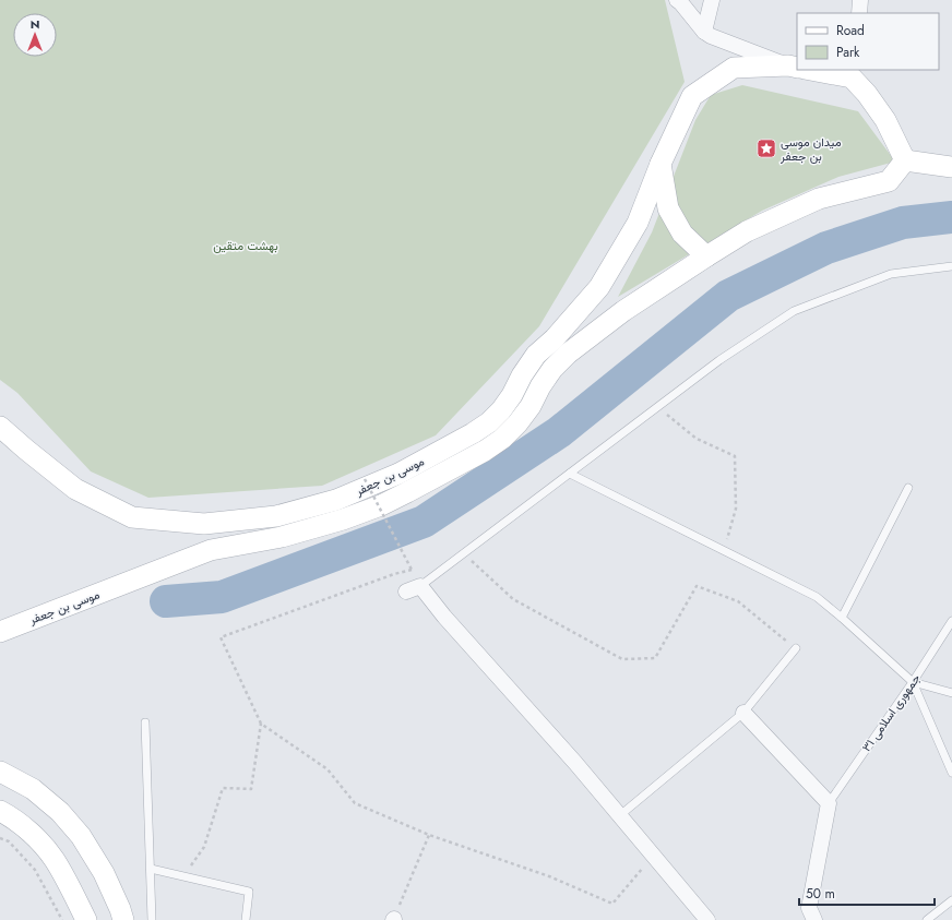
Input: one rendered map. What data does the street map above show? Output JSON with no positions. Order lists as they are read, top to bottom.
{
  "streets": {
    "street": ["موسی بن جعفر", "جمهوری اسلامی ۳۱"]
  },
  "parks": ["بهشت متقین"],
  "places": {
    "place": ["میدان موسی بن جعفر"]
  },
  "legend": ["Road", "Park"],
  "scale_bar": "50 m",
  "north": "top"
}
